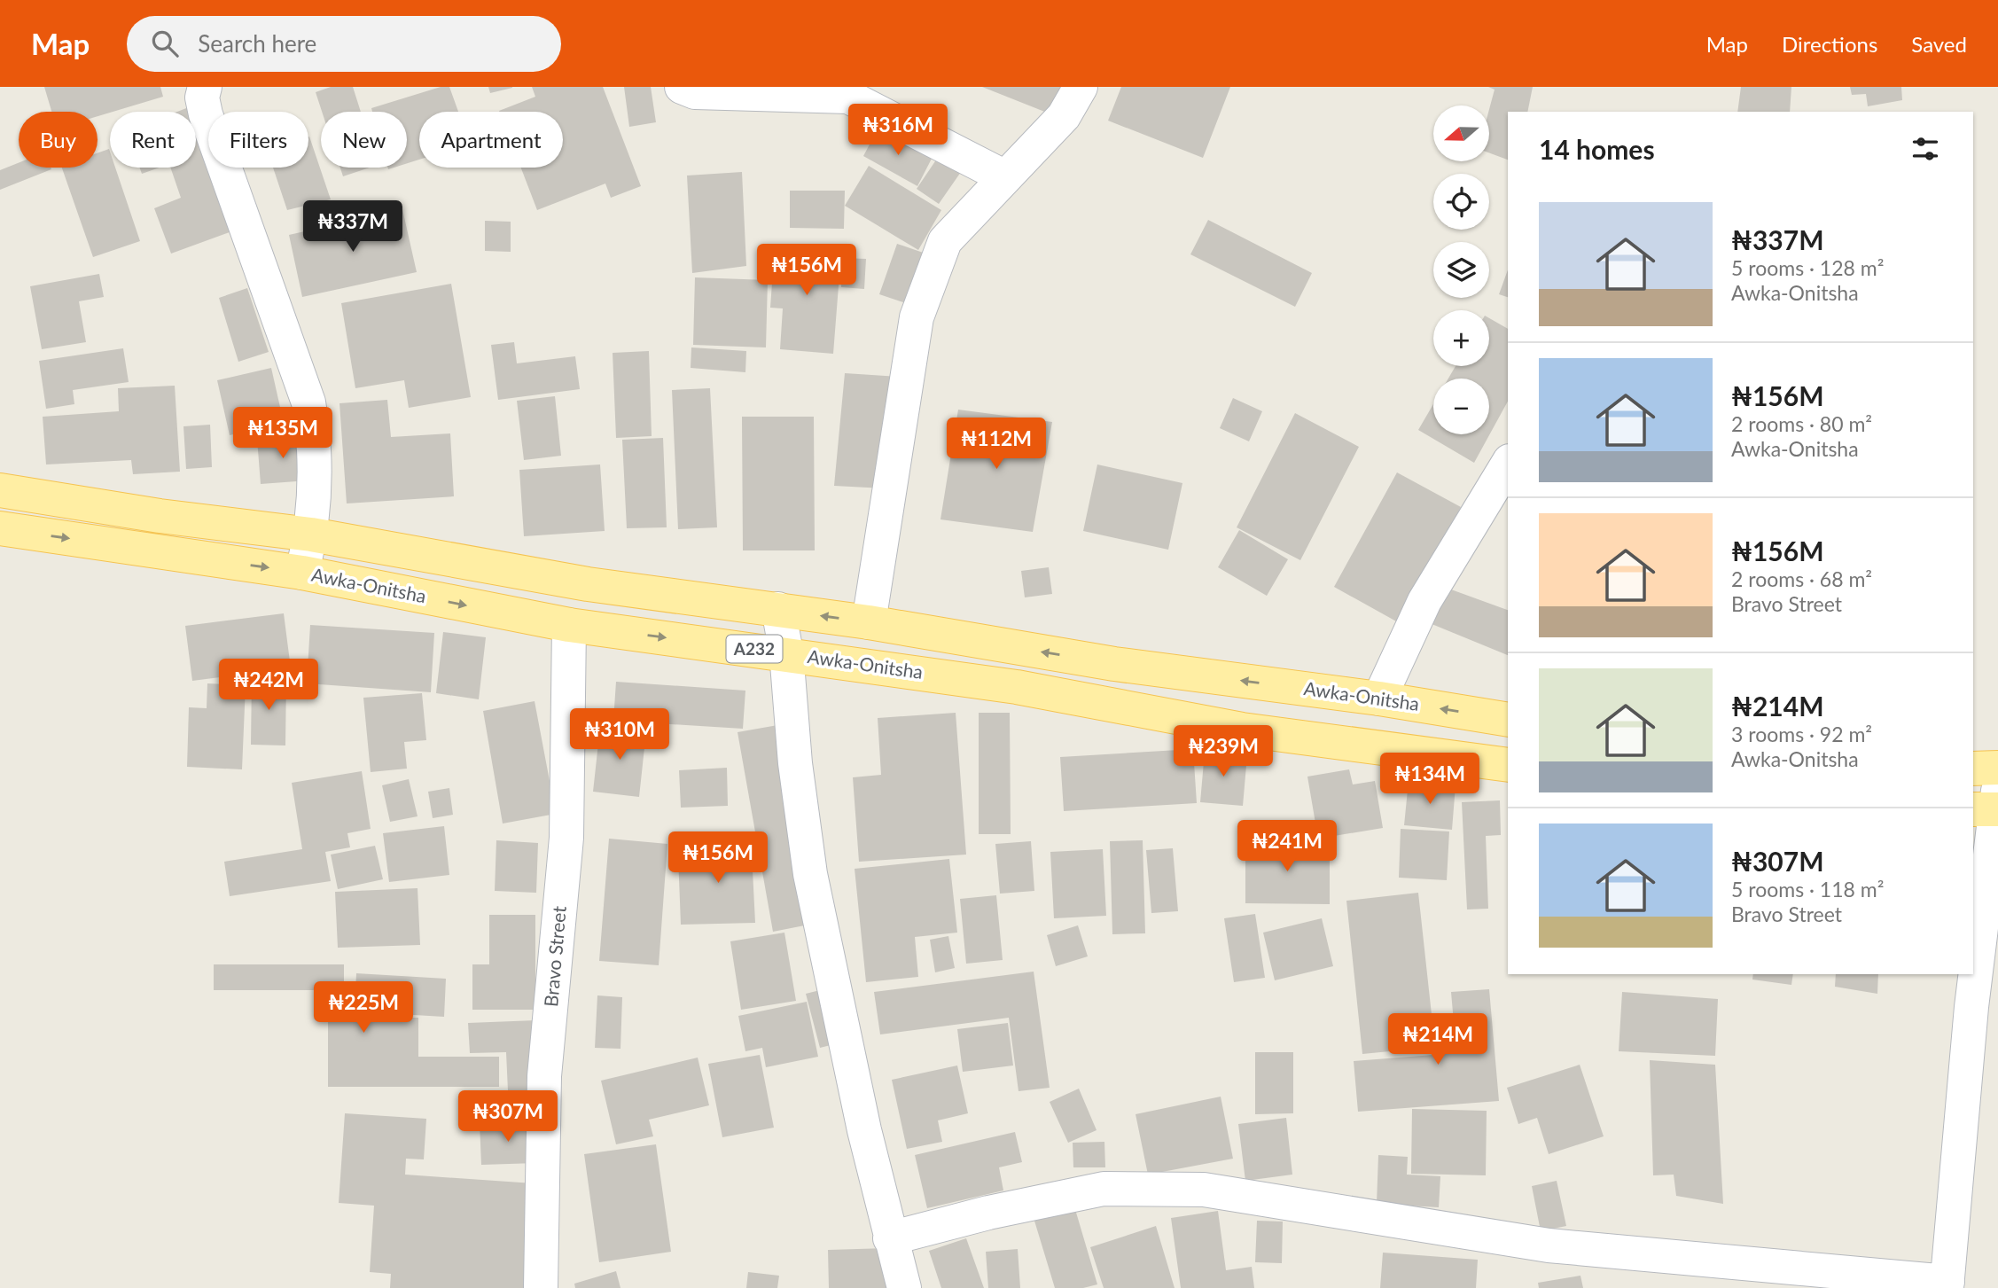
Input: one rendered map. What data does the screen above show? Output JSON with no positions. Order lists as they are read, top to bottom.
{
  "streets": {
    "main road": ["Awka-Onitsha", "A232"],
    "street": ["Bravo Street"]
  },
  "crossings": [
    ["Awka-Onitsha", "Bravo Street"]
  ],
  "north": "left",
  "page": {
    "header": "Map",
    "search": "Search here",
    "nav": ["Map", "Directions", "Saved"],
    "price": [
      "₦316M",
      "₦337M",
      "₦156M",
      "₦135M",
      "₦112M",
      "₦242M",
      "₦310M",
      "₦239M",
      "₦134M",
      "₦241M",
      "₦156M",
      "₦225M",
      "₦214M",
      "₦307M"
    ],
    "map_buttons": ["+", "−"],
    "chip": [
      "Buy",
      "Rent",
      "Filters",
      "New",
      "Apartment"
    ],
    "heading": "14 homes",
    "list": [
      {
        "name": "₦337M",
        "note": "5 rooms · 128 m² · Awka-Onitsha"
      },
      {
        "name": "₦156M",
        "note": "2 rooms · 80 m² · Awka-Onitsha"
      },
      {
        "name": "₦156M",
        "note": "2 rooms · 68 m² · Bravo Street"
      },
      {
        "name": "₦214M",
        "note": "3 rooms · 92 m² · Awka-Onitsha"
      },
      {
        "name": "₦307M",
        "note": "5 rooms · 118 m² · Bravo Street"
      }
    ]
  }
}
